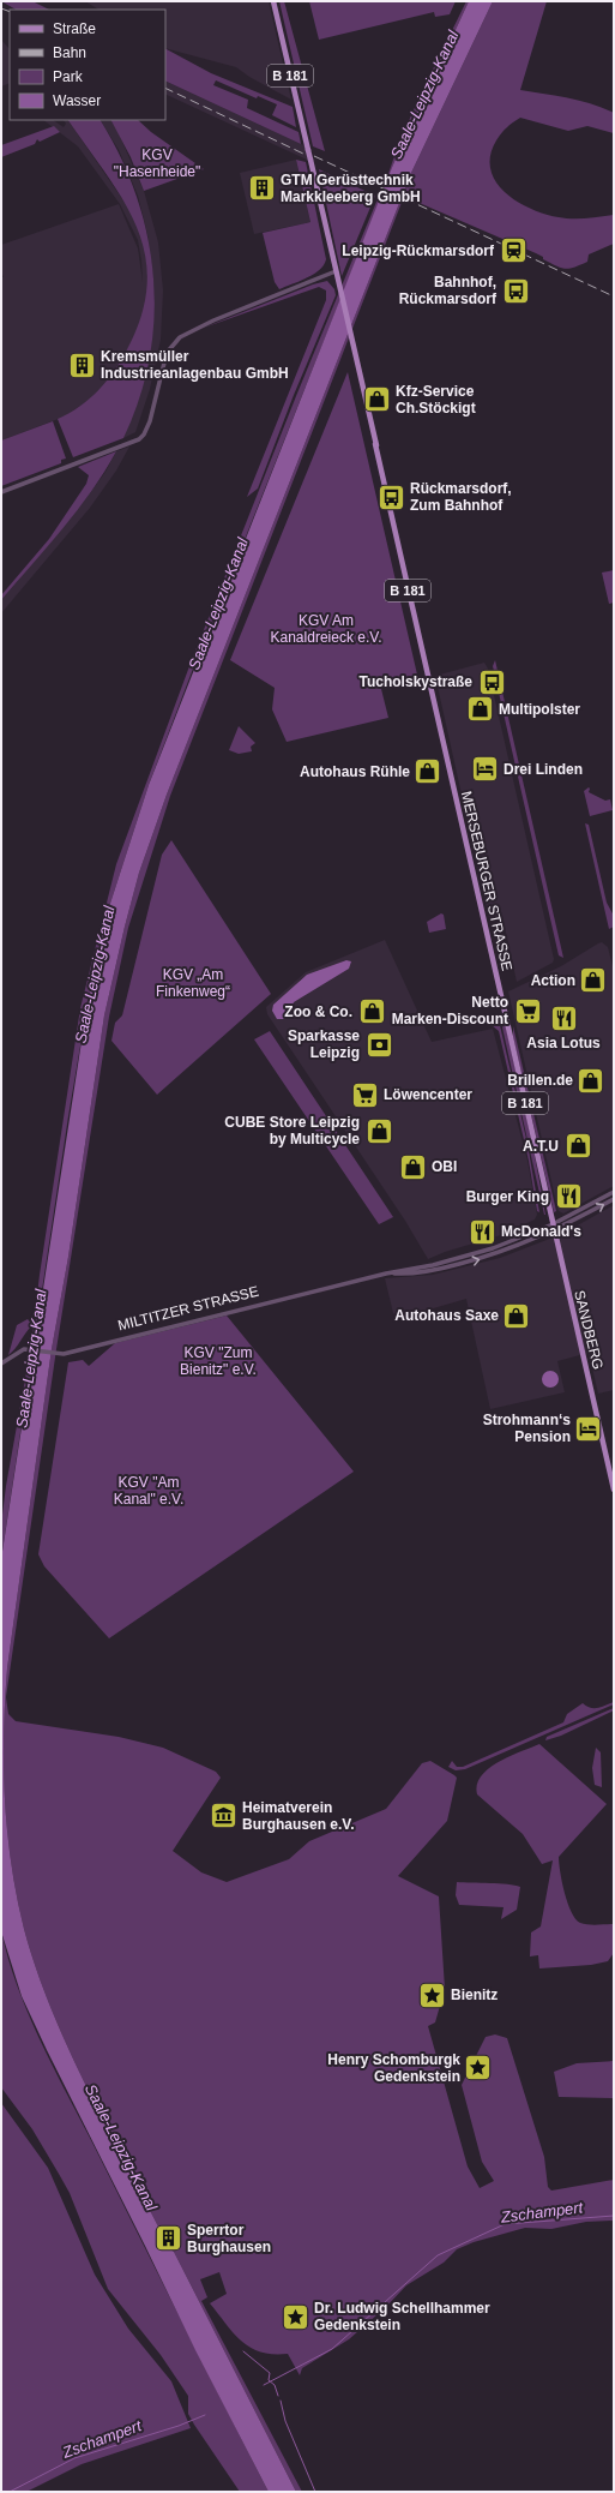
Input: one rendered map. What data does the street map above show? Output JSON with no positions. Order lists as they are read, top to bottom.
{
  "streets": {
    "main road": ["B 181", "MERSEBURGER STRASSE", "SANDBERG"],
    "street": ["MILTITZER STRASSE"]
  },
  "crossings": [
    ["MERSEBURGER STRASSE", "MILTITZER STRASSE"],
    ["MERSEBURGER STRASSE", "SANDBERG"],
    ["MILTITZER STRASSE", "SANDBERG"]
  ],
  "water": ["Saale-Leipzig-Kanal", "Zschampert"],
  "parks": [
    "KGV \"Hasenheide\"",
    "KGV Am Kanaldreieck e.V.",
    "KGV „Am Finkenweg“",
    "KGV \"Zum Bienitz\" e.V.",
    "KGV \"Am Kanal\" e.V."
  ],
  "places": {
    "building": ["GTM Gerüsttechnik Markkleeberg GmbH", "Kremsmüller Industrieanlagenbau GmbH", "Sperrtor Burghausen"],
    "station": ["Leipzig-Rückmarsdorf"],
    "bus stop": ["Bahnhof, Rückmarsdorf", "Rückmarsdorf, Zum Bahnhof", "Tucholskystraße"],
    "shop": [
      "Kfz-Service Ch.Stöckigt",
      "Multipolster",
      "Autohaus Rühle",
      "Action",
      "Zoo & Co.",
      "Brillen.de",
      "CUBE Store Leipzig by Multicycle",
      "A.T.U",
      "OBI",
      "Autohaus Saxe"
    ],
    "hotel": ["Drei Linden", "Strohmann‘s Pension"],
    "supermarket": ["Netto Marken-Discount", "Löwencenter"],
    "restaurant": ["Asia Lotus", "Burger King", "McDonald's"],
    "bank": ["Sparkasse Leipzig"],
    "museum": ["Heimatverein Burghausen e.V."],
    "place": ["Bienitz", "Henry Schomburgk Gedenkstein", "Dr. Ludwig Schellhammer Gedenkstein"]
  },
  "legend": [
    "Straße",
    "Bahn",
    "Park",
    "Wasser"
  ]
}
